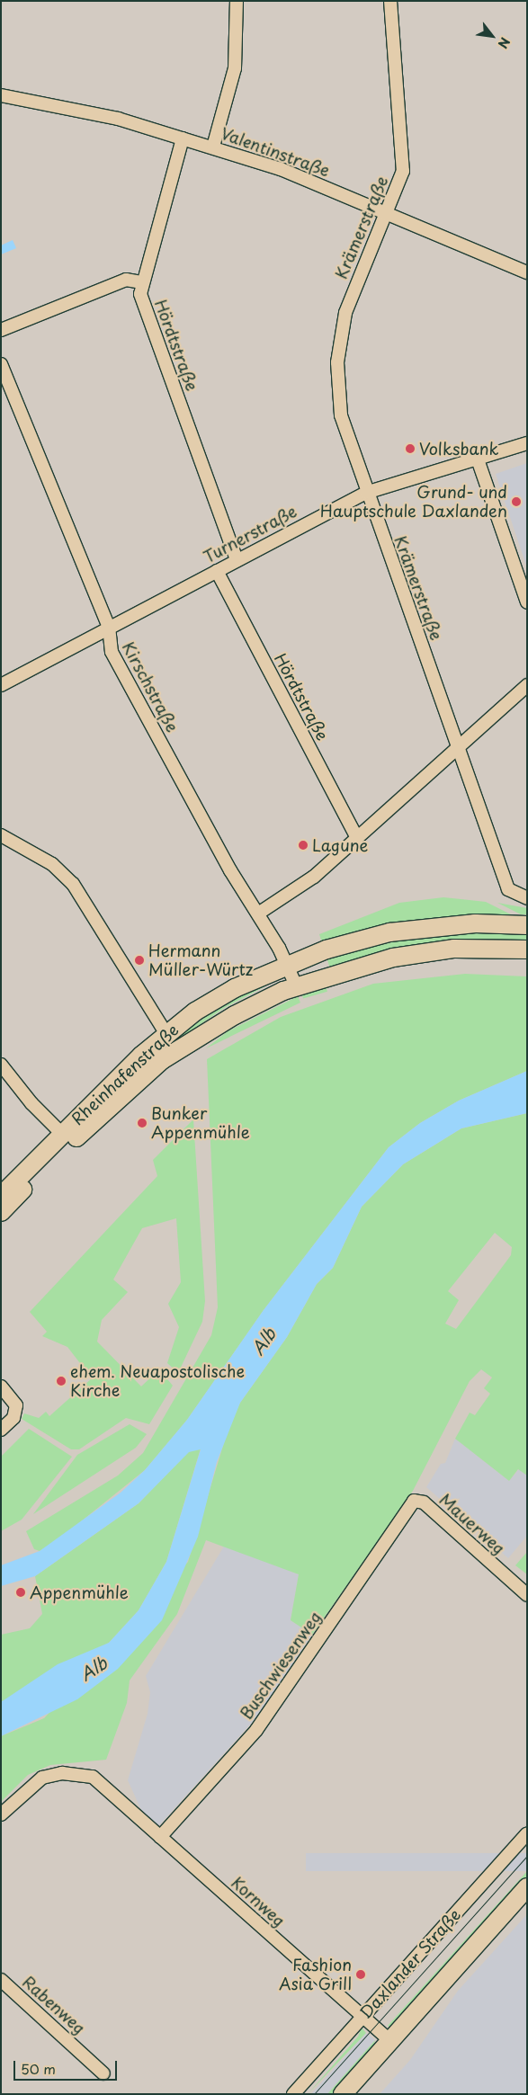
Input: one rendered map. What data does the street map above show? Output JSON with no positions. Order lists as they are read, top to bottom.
{
  "streets": {
    "main road": ["Rheinhafenstraße"],
    "street": [
      "Valentinstraße",
      "Krämerstraße",
      "Hördtstraße",
      "Turnerstraße",
      "Kirschstraße",
      "Mauerweg",
      "Buschwiesenweg",
      "Kornweg",
      "Daxlander Straße",
      "Rabenweg"
    ]
  },
  "crossings": [
    ["Valentinstraße", "Krämerstraße"],
    ["Valentinstraße", "Hördtstraße"],
    ["Krämerstraße", "Turnerstraße"],
    ["Hördtstraße", "Turnerstraße"],
    ["Turnerstraße", "Kirschstraße"],
    ["Kirschstraße", "Rheinhafenstraße"],
    ["Mauerweg", "Buschwiesenweg"],
    ["Buschwiesenweg", "Kornweg"],
    ["Kornweg", "Daxlander Straße"]
  ],
  "water": ["Alb"],
  "places": [
    "Volksbank",
    "Grund- und Hauptschule Daxlanden",
    "Lagune",
    "Hermann Müller-Würtz",
    "Bunker Appenmühle",
    "ehem. Neuapostolische Kirche",
    "Appenmühle",
    "Fashion Asia Grill"
  ],
  "scale_bar": "50 m",
  "north": "bottom right"
}
